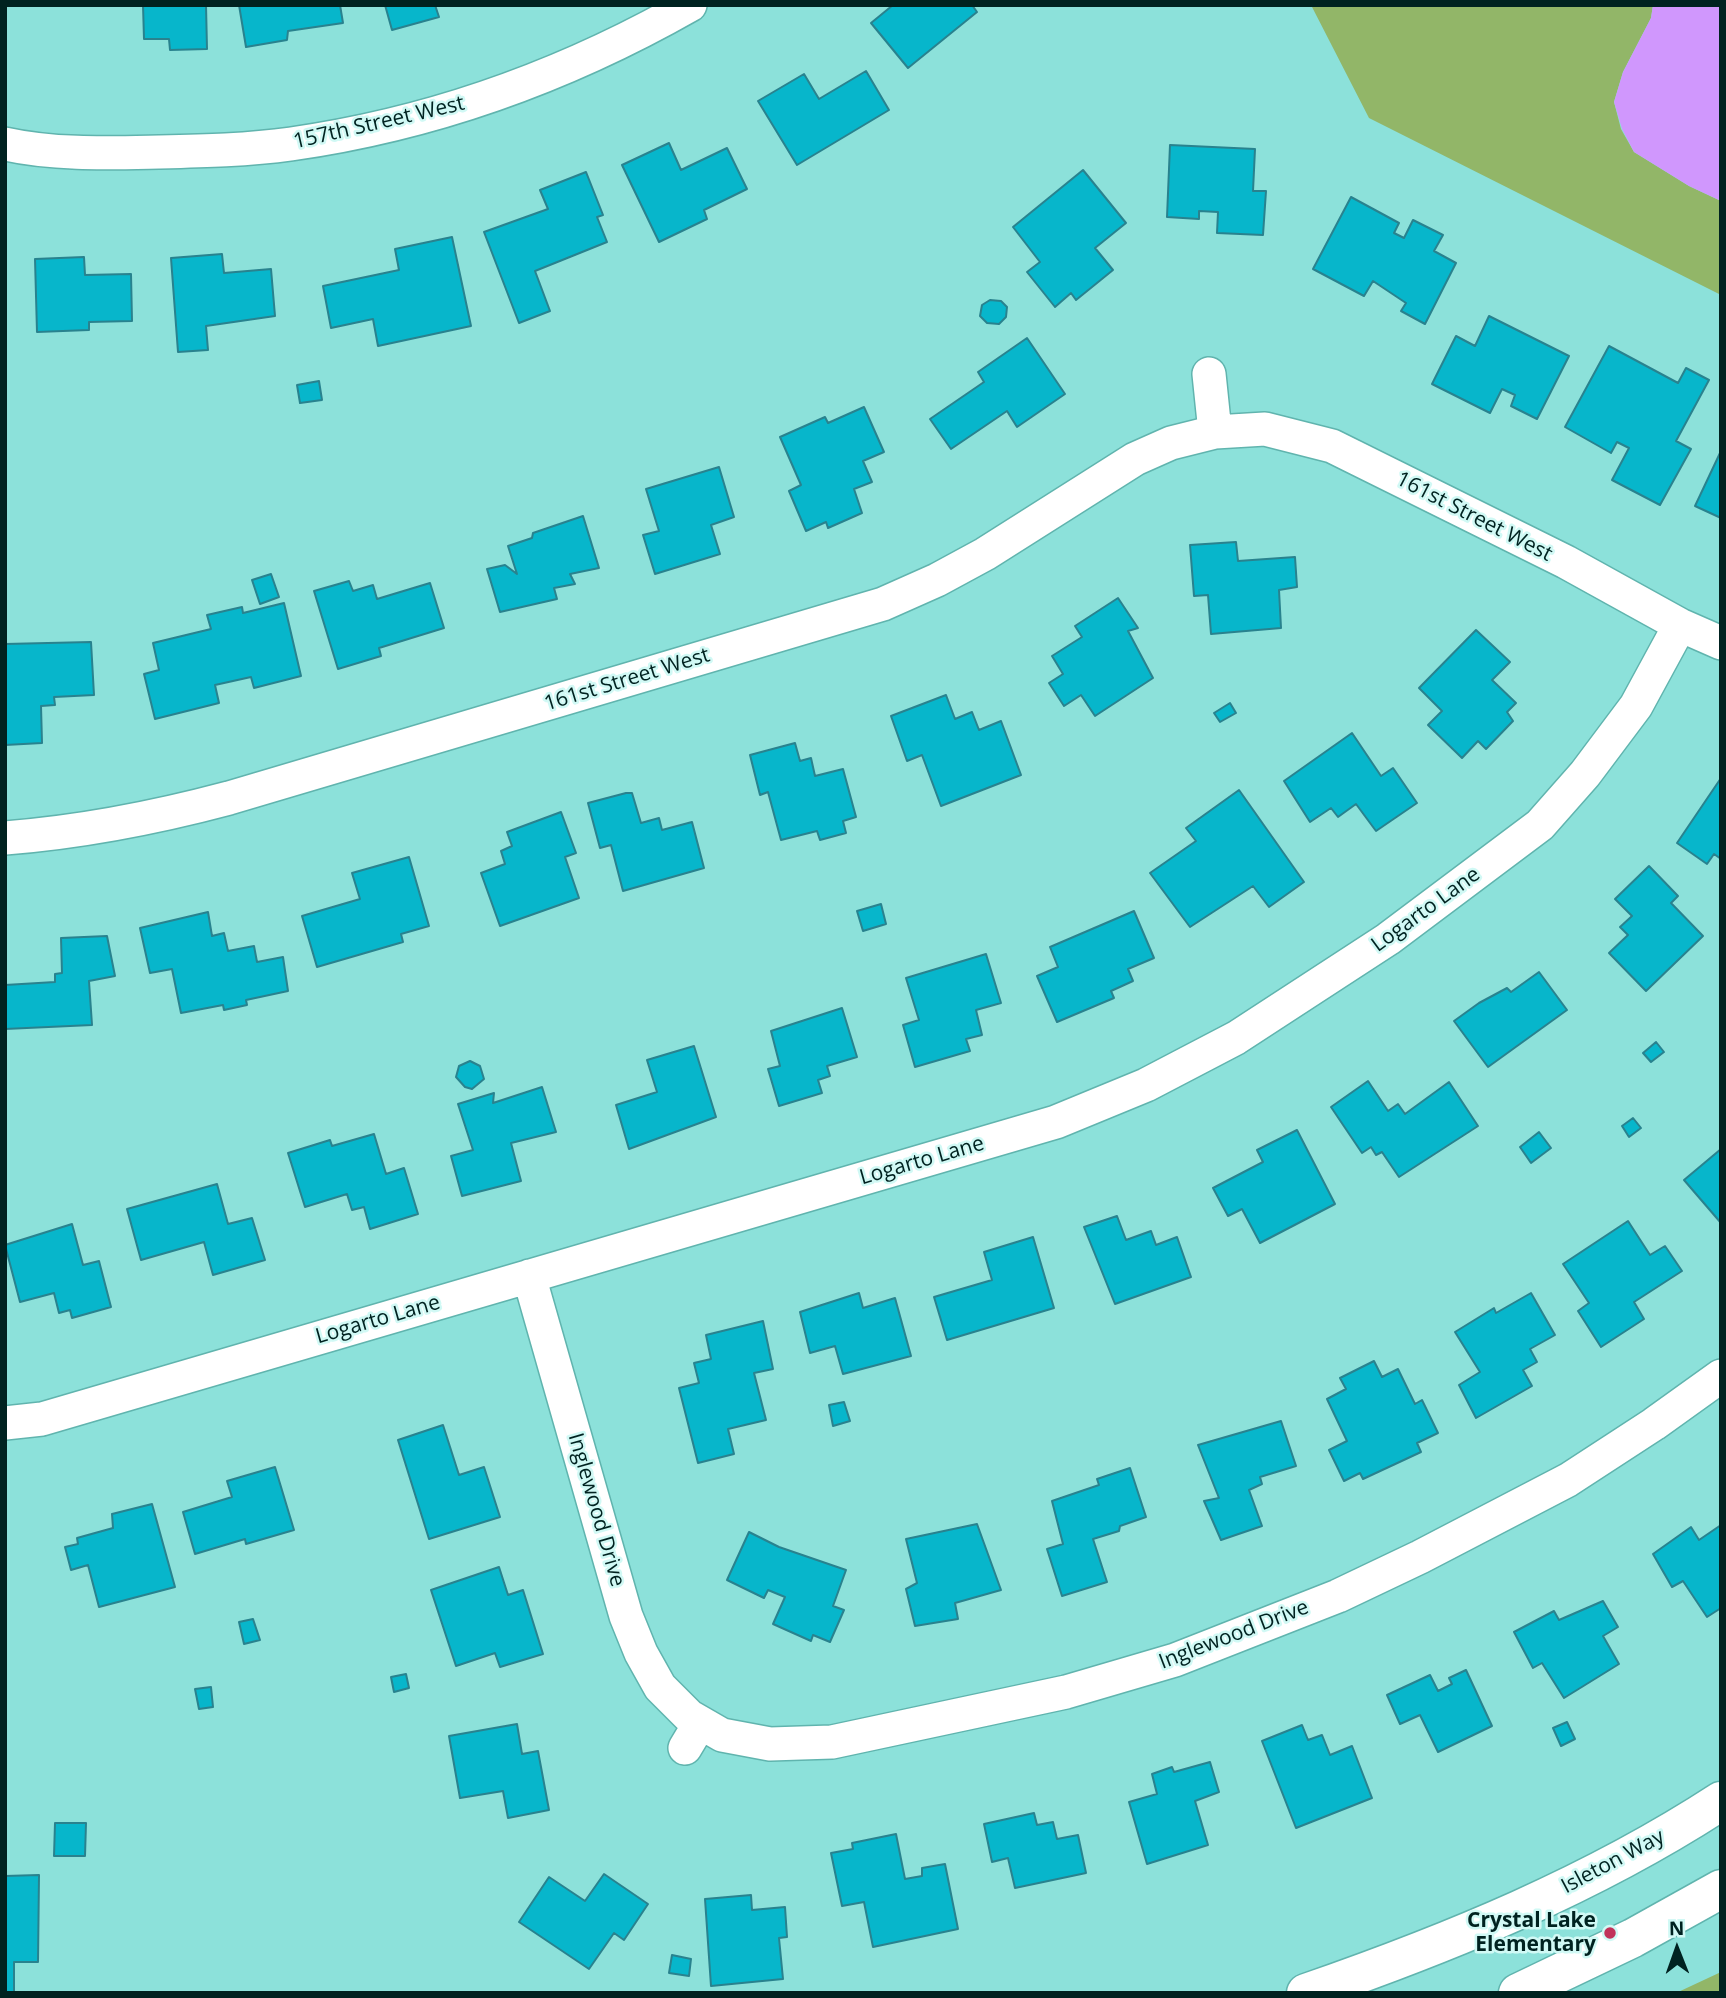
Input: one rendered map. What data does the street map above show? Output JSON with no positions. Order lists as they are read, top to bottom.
{
  "streets": {
    "main road": ["Isleton Way"],
    "street": [
      "157th Street West",
      "161st Street West",
      "Logarto Lane",
      "Inglewood Drive"
    ]
  },
  "crossings": [
    ["161st Street West", "Logarto Lane"],
    ["Logarto Lane", "Inglewood Drive"]
  ],
  "places": ["Crystal Lake Elementary"],
  "north": "top"
}
